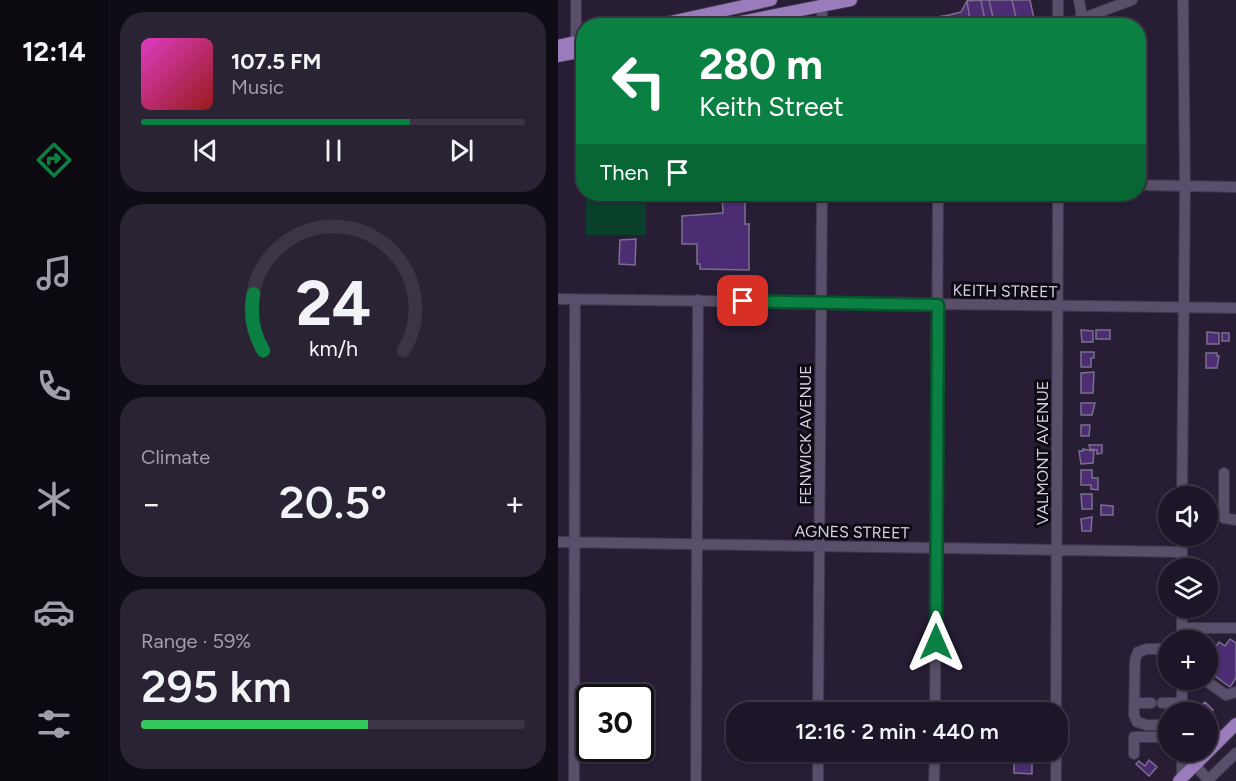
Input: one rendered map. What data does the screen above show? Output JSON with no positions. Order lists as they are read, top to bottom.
{
  "streets": {
    "street": [
      "KEITH STREET",
      "FENWICK AVENUE",
      "VALMONT AVENUE",
      "AGNES STREET"
    ]
  },
  "crossings": [
    ["KEITH STREET", "FENWICK AVENUE"],
    ["KEITH STREET", "VALMONT AVENUE"],
    ["FENWICK AVENUE", "AGNES STREET"],
    ["VALMONT AVENUE", "AGNES STREET"]
  ],
  "page": {
    "tabs": "12:14",
    "turn": ["280 m", "Keith Street"],
    "song": ["107.5 FM", "Music"],
    "then": "Then",
    "tile": [
      "Climate",
      ["Range · 59%", "295 km"]
    ],
    "heat": ["−", "20.5°", "+"],
    "map_buttons": ["+", "−"],
    "limit": "30",
    "trip": "12:16 · 2 min · 440 m",
    "gauge": ["24", "km/h"]
  }
}
